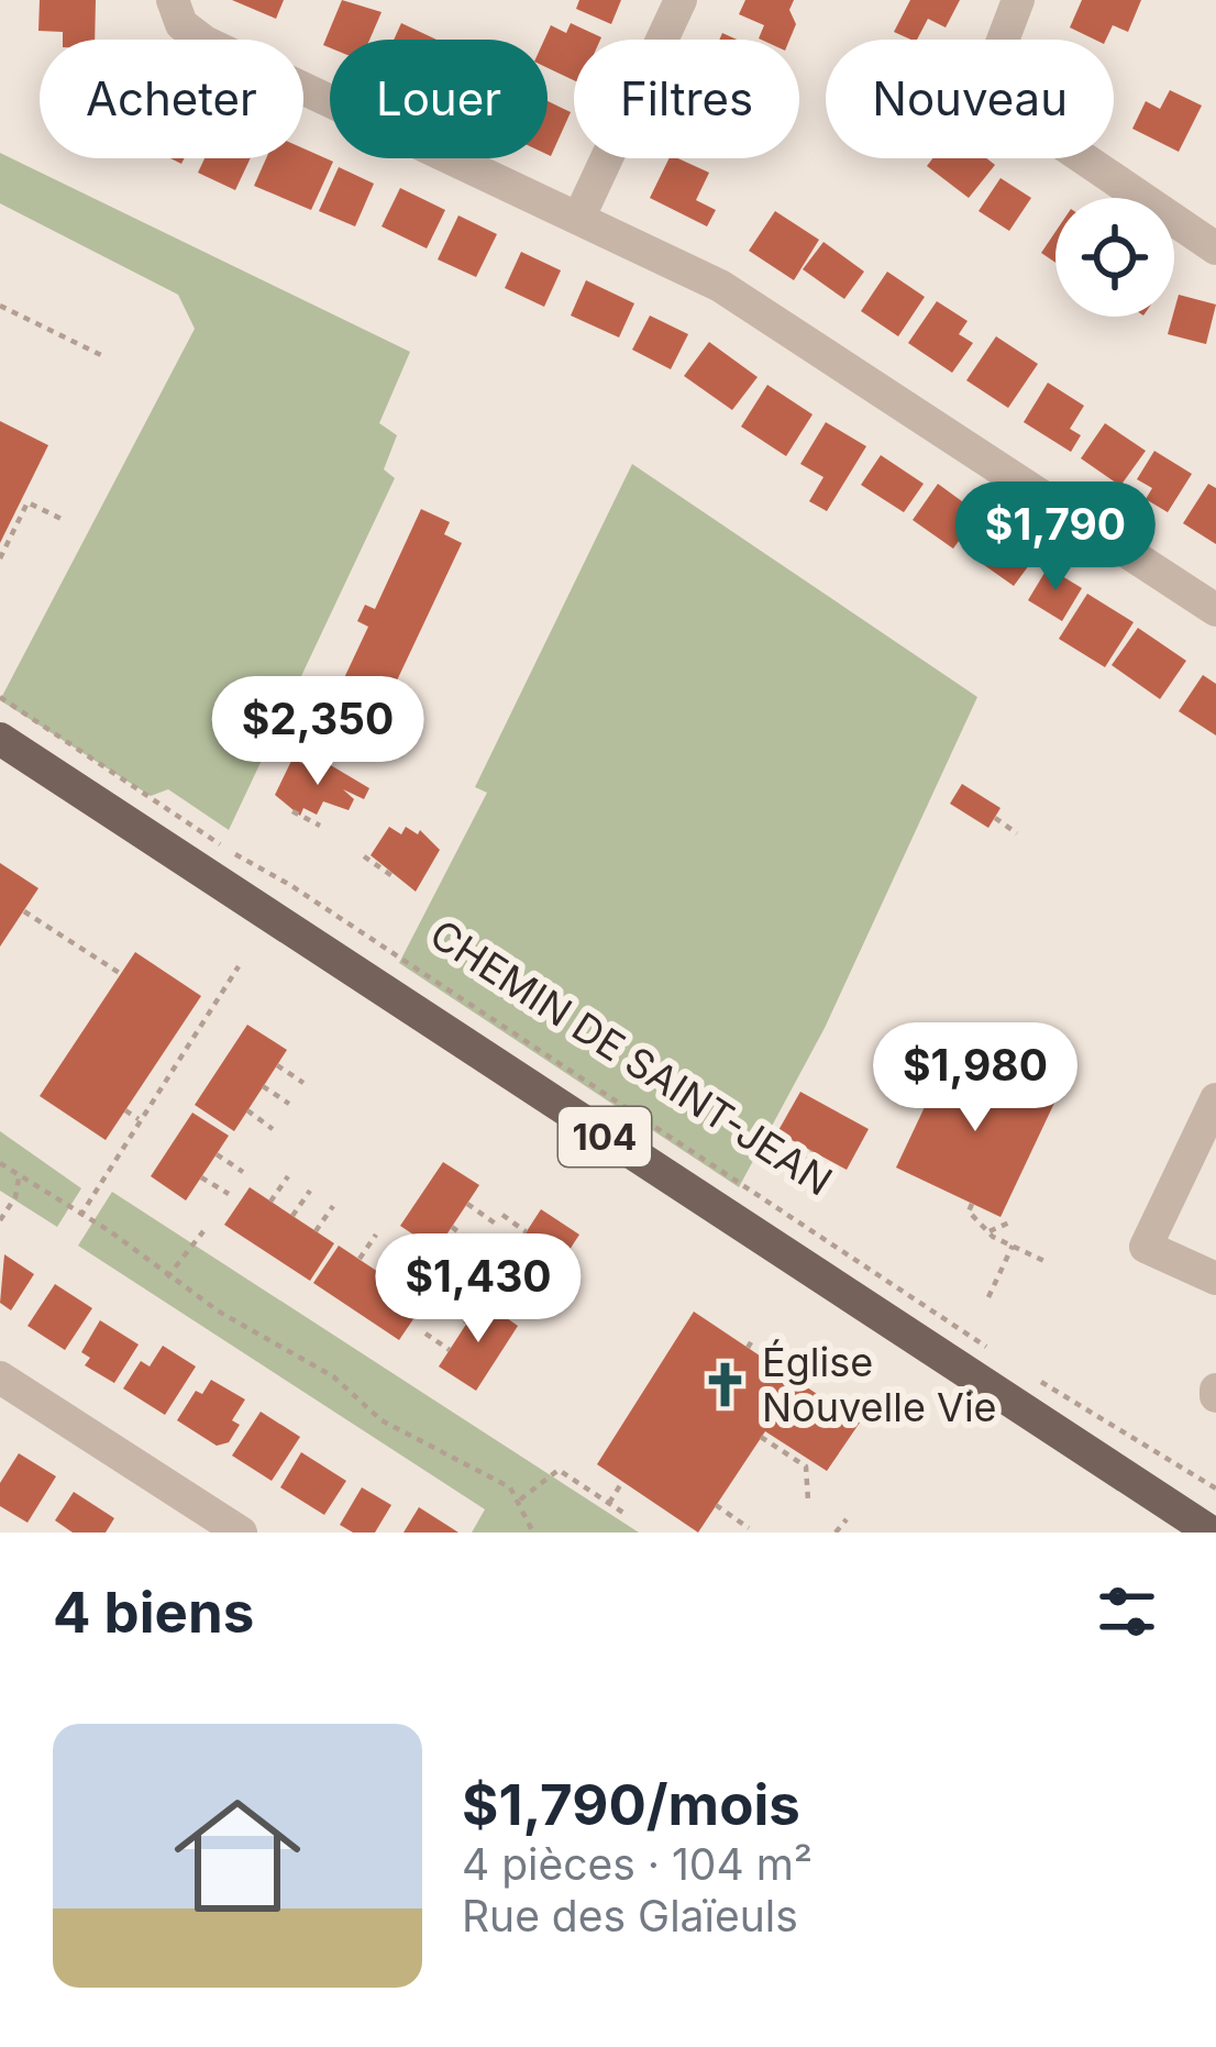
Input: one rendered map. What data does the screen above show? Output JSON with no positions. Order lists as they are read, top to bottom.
{
  "streets": {
    "main road": ["CHEMIN DE SAINT-JEAN", "104"]
  },
  "places": {
    "church": ["Église Nouvelle Vie"]
  },
  "page": {
    "chip": [
      "Acheter",
      "Louer",
      "Filtres",
      "Nouveau"
    ],
    "price": [
      "$1,790",
      "$2,350",
      "$1,980",
      "$1,430"
    ],
    "heading": "4 biens",
    "list": [
      {
        "name": "$1,790/mois",
        "note": "4 pièces · 104 m² · Rue des Glaïeuls"
      }
    ]
  }
}
